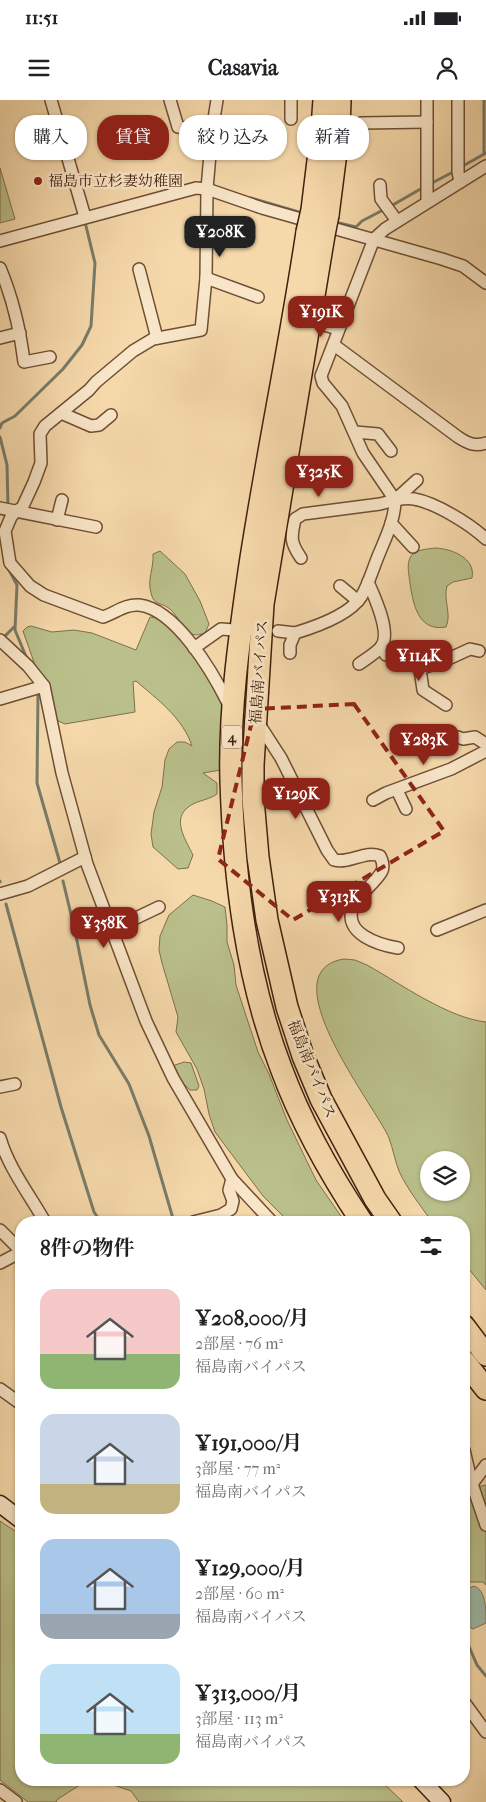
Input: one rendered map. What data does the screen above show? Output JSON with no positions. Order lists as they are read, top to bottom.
{
  "streets": {
    "highway": ["福島南バイパス", "4"]
  },
  "places": ["福島市立杉妻幼稚園"],
  "page": {
    "status": "11:51",
    "header": "Casavia",
    "chip": [
      "購入",
      "賃貸",
      "絞り込み",
      "新着"
    ],
    "price": [
      "¥208K",
      "¥191K",
      "¥325K",
      "¥114K",
      "¥283K",
      "¥129K",
      "¥313K",
      "¥358K"
    ],
    "heading": "8件の物件",
    "list": [
      {
        "name": "¥208,000/月",
        "note": "2部屋 · 76 m² · 福島南バイパス"
      },
      {
        "name": "¥191,000/月",
        "note": "3部屋 · 77 m² · 福島南バイパス"
      },
      {
        "name": "¥129,000/月",
        "note": "2部屋 · 60 m² · 福島南バイパス"
      },
      {
        "name": "¥313,000/月",
        "note": "3部屋 · 113 m² · 福島南バイパス"
      }
    ]
  }
}
